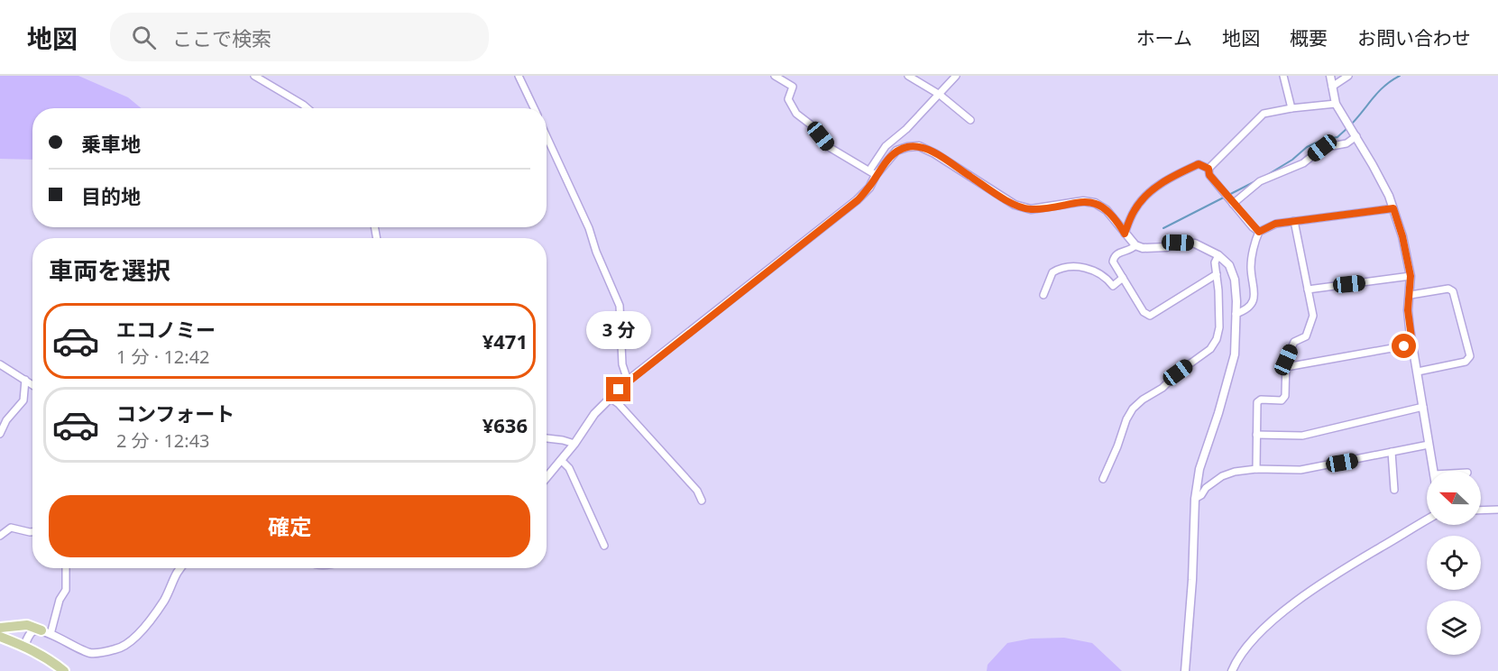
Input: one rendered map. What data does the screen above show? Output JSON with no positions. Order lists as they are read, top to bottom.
{
  "north": "left",
  "page": {
    "header": "地図",
    "search": "ここで検索",
    "nav": [
      "ホーム",
      "地図",
      "概要",
      "お問い合わせ"
    ],
    "banner": ["乗車地", "目的地"],
    "heading": "車両を選択",
    "list": [
      {
        "name": "エコノミー",
        "note": "1 分 · 12:42",
        "value": "¥471"
      },
      {
        "name": "コンフォート",
        "note": "2 分 · 12:43",
        "value": "¥636"
      }
    ],
    "bubble": "3 分",
    "buttons": "確定"
  }
}
